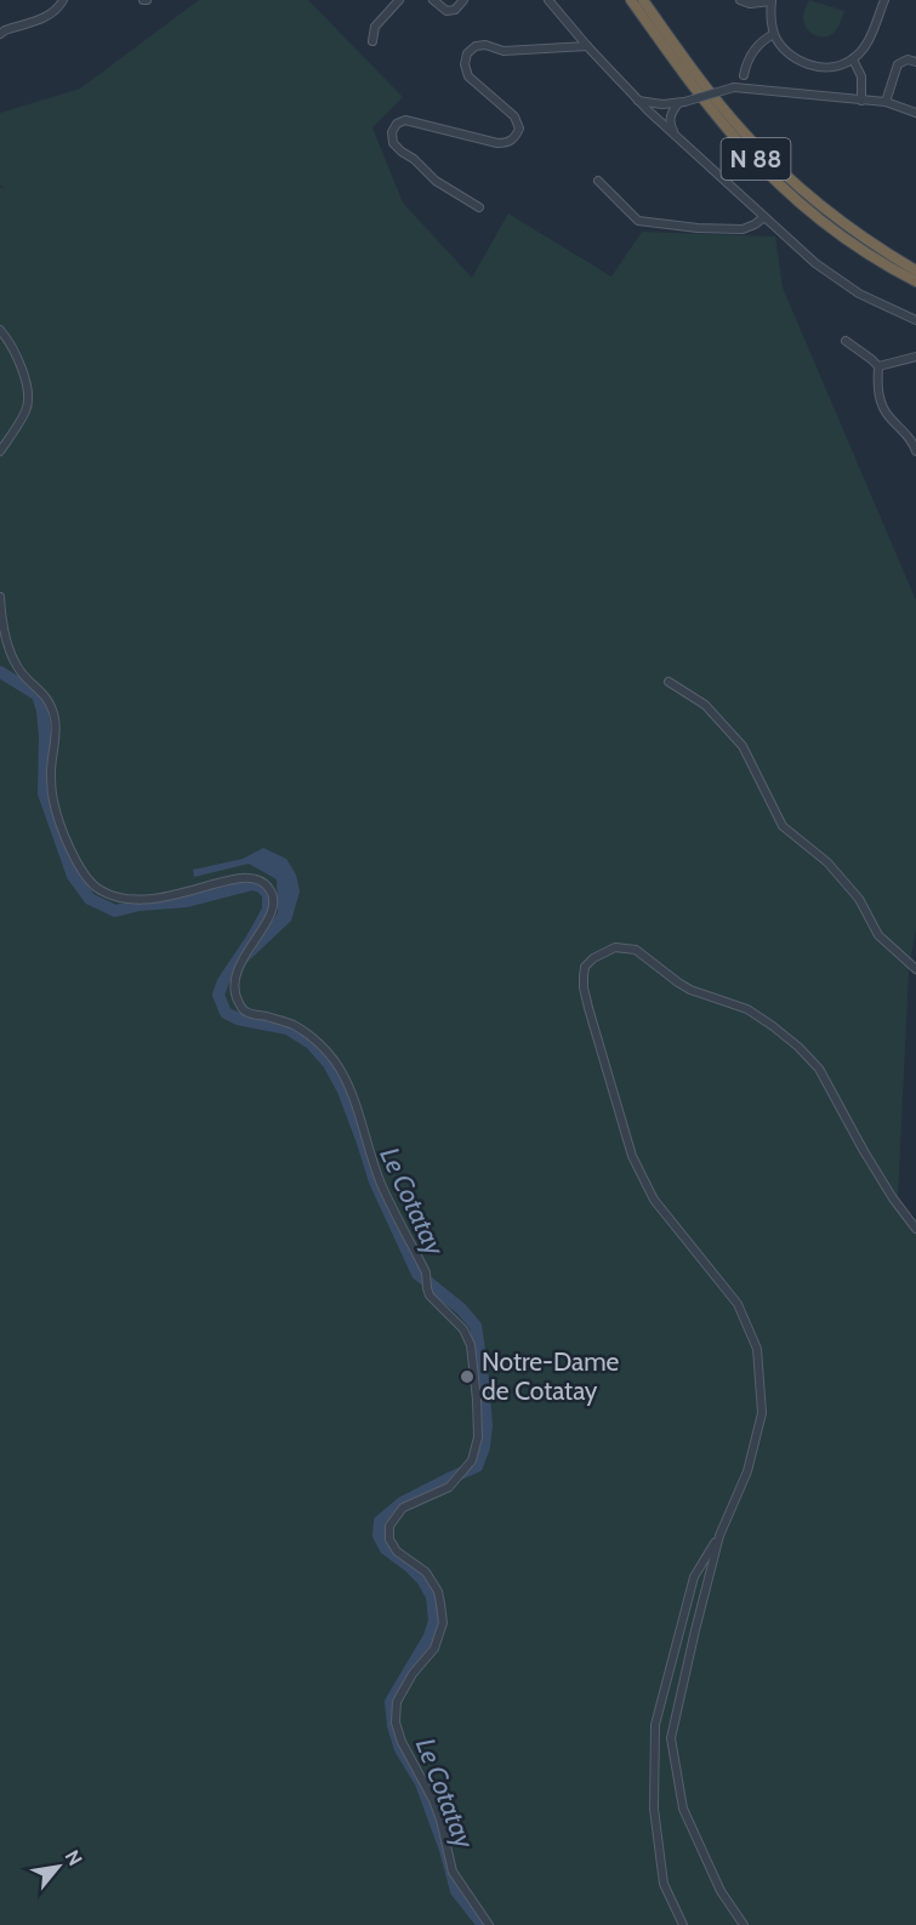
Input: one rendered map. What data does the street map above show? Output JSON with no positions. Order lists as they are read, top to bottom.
{
  "streets": {
    "highway": ["N 88"]
  },
  "water": ["Le Cotatay"],
  "places": ["Notre-Dame de Cotatay"],
  "north": "top right"
}
